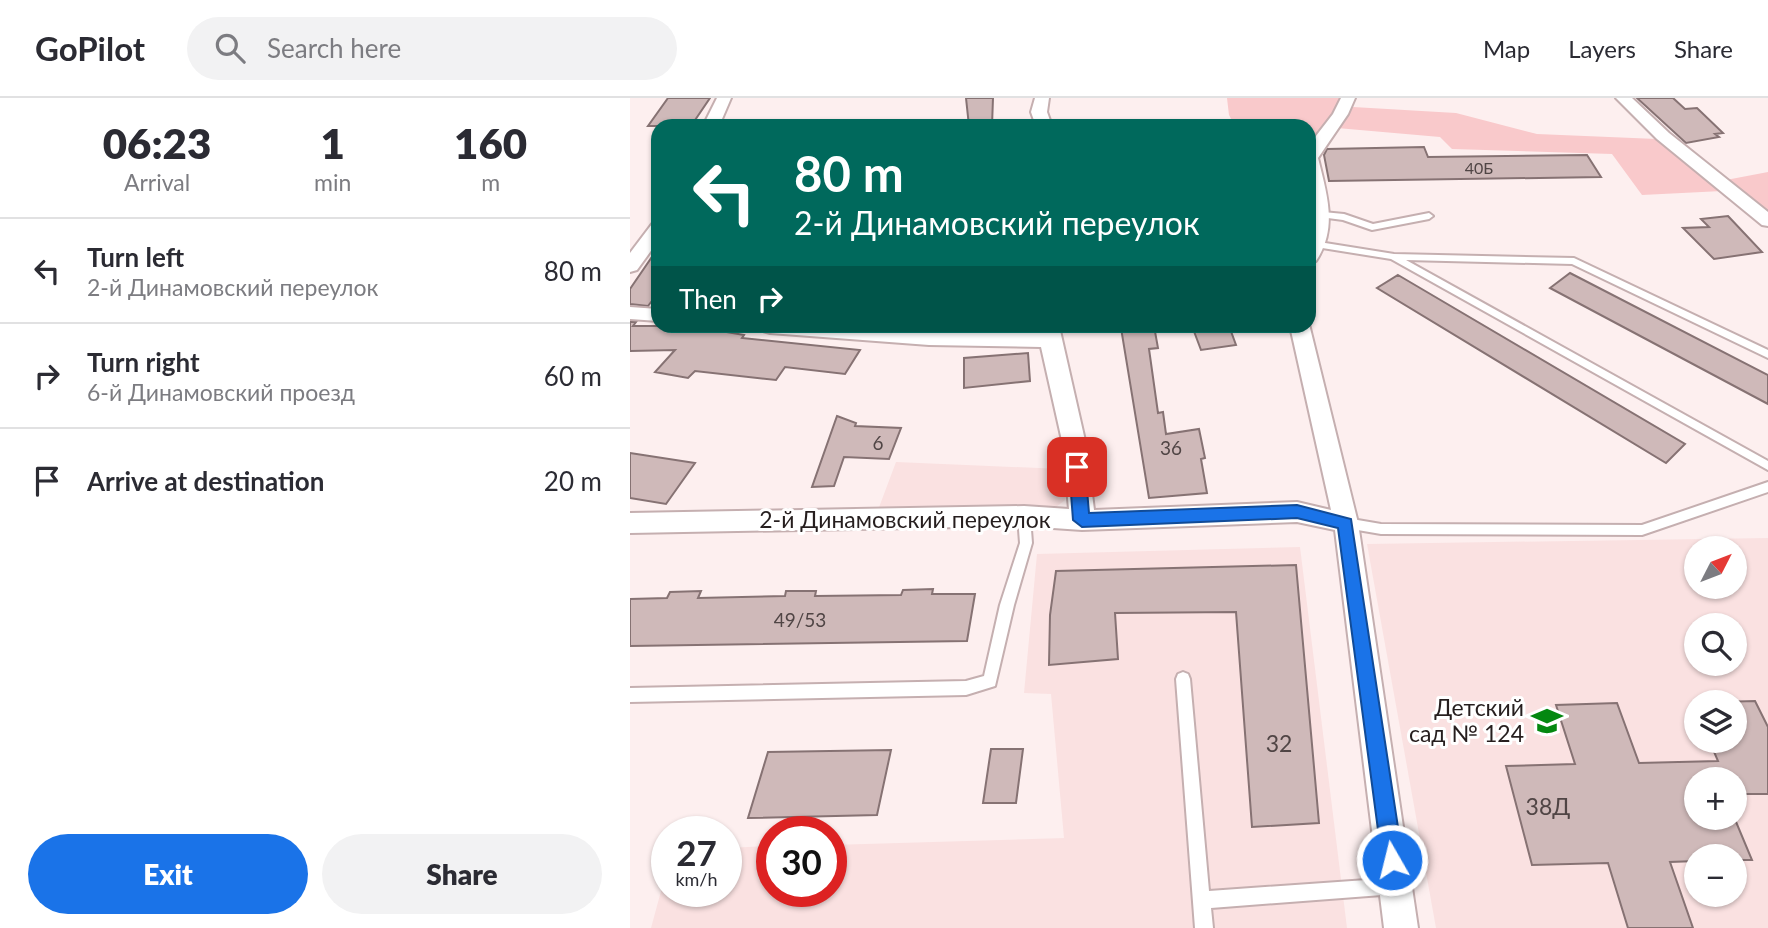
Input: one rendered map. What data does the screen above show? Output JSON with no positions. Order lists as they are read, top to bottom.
{
  "streets": {
    "street": ["2-й Динамовский переулок"]
  },
  "places": {
    "school or university": ["Детский сад № 124"]
  },
  "house_numbers": [
    "40Б",
    "6",
    "36",
    "49/53",
    "32",
    "38Д"
  ],
  "north": "top right",
  "page": {
    "header": "GoPilot",
    "search": "Search here",
    "nav": ["Map", "Layers", "Share"],
    "eta": [
      "06:23",
      "Arrival",
      "1",
      "min",
      "160",
      "m"
    ],
    "turn": ["80 m", "2-й Динамовский переулок"],
    "list": [
      {
        "name": "Turn left",
        "note": "2-й Динамовский переулок",
        "value": "80 m"
      },
      {
        "name": "Turn right",
        "note": "6-й Динамовский проезд",
        "value": "60 m"
      },
      {
        "name": "Arrive at destination",
        "value": "20 m"
      }
    ],
    "then": "Then",
    "map_buttons": ["+", "−"],
    "speed": "27 km/h",
    "limit": "30",
    "buttons": ["Exit", "Share"]
  }
}
